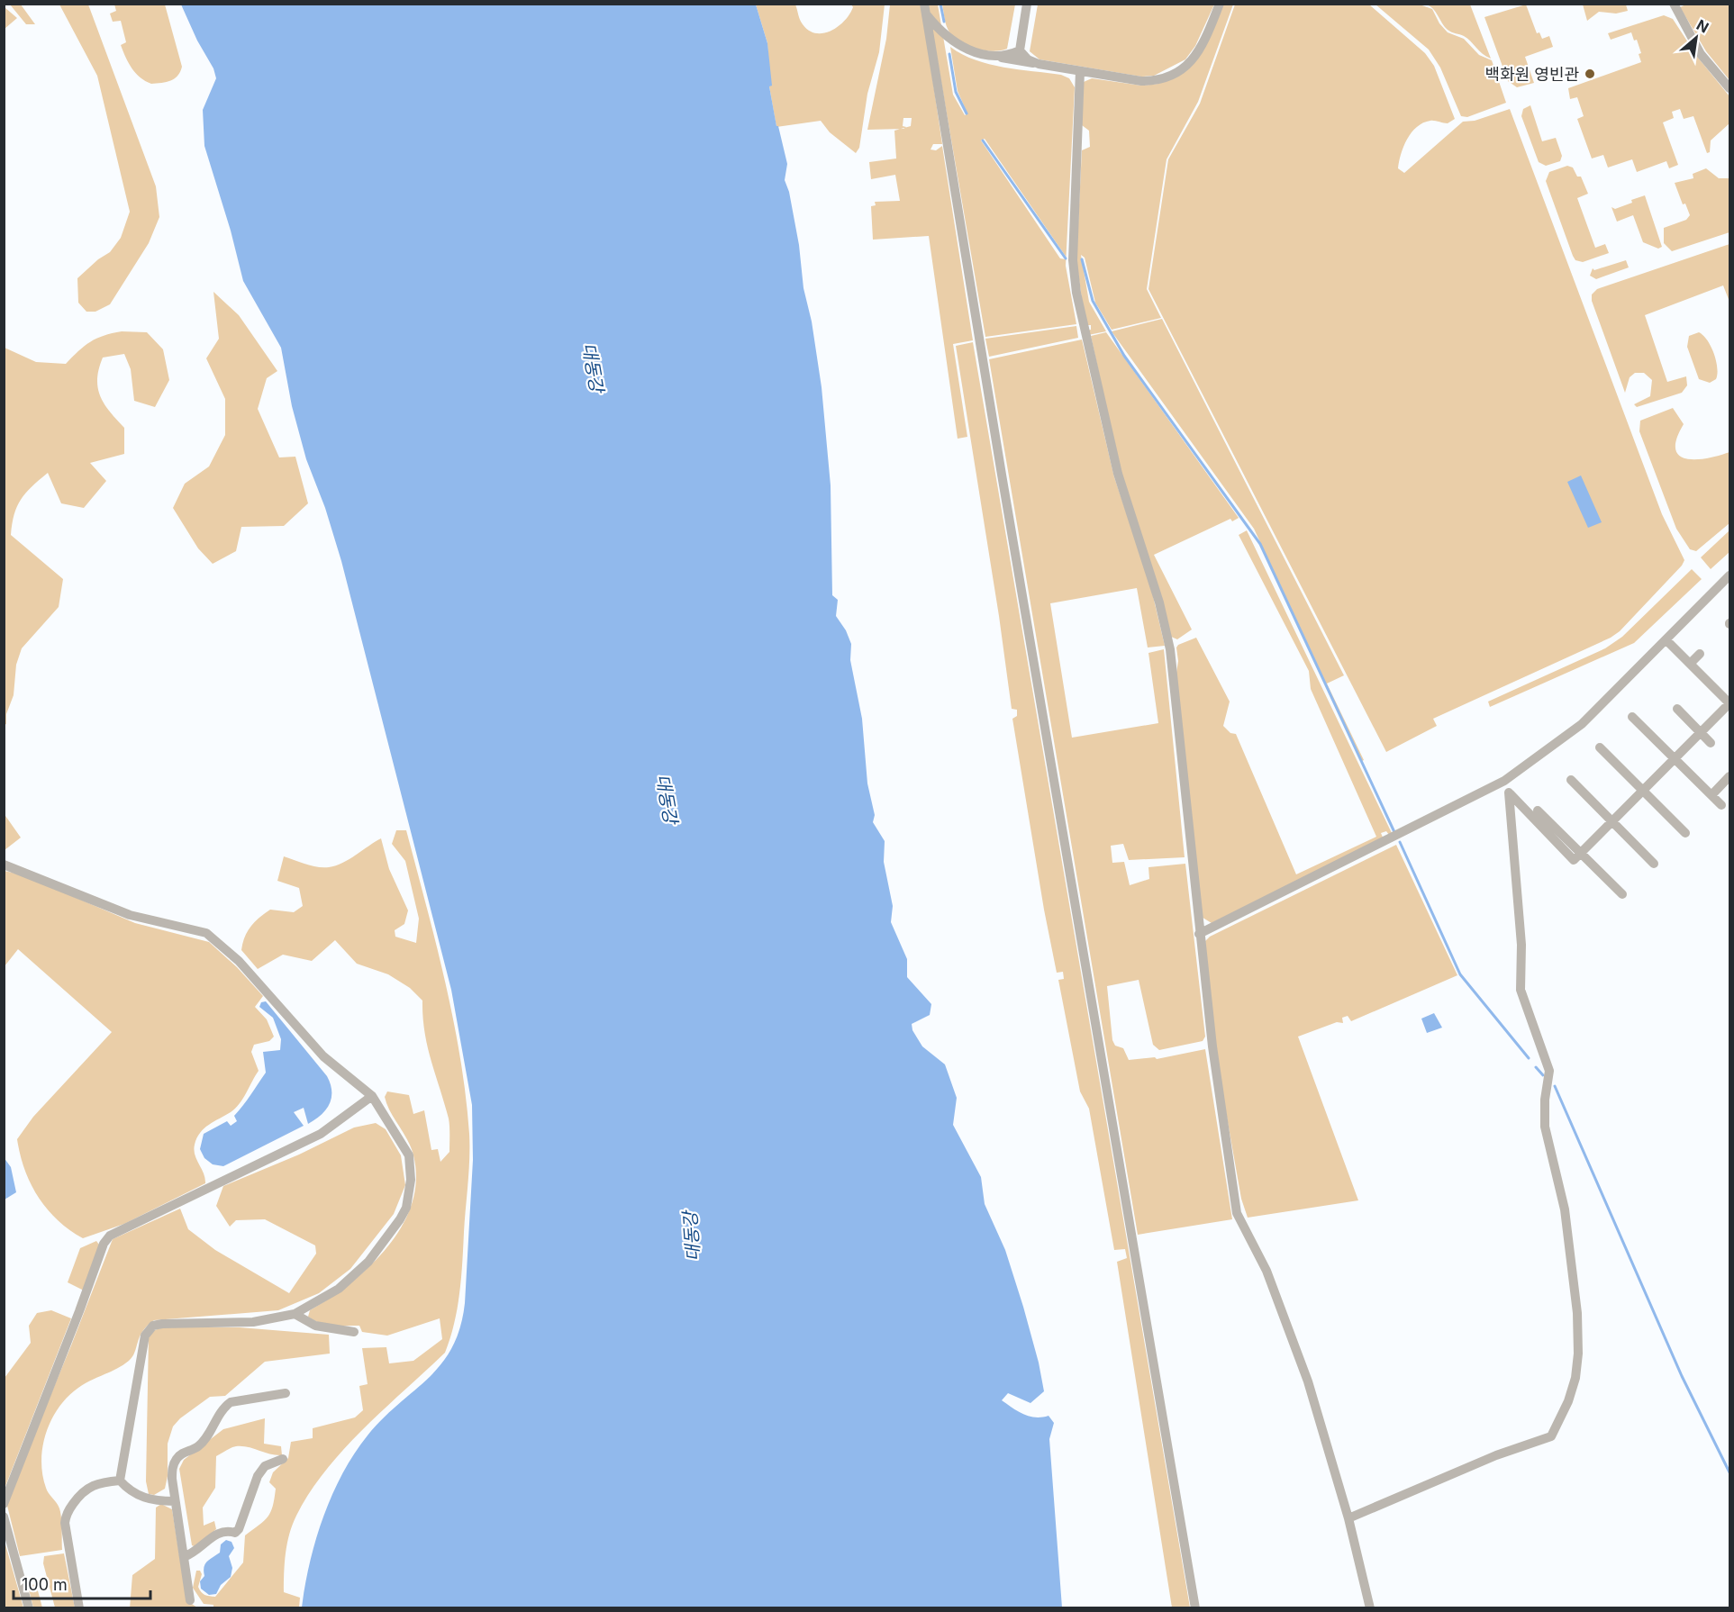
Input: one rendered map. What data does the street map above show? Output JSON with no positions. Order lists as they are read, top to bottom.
{
  "water": ["대동강"],
  "places": ["백화원 영빈관"],
  "scale_bar": "100 m",
  "north": "top right"
}
